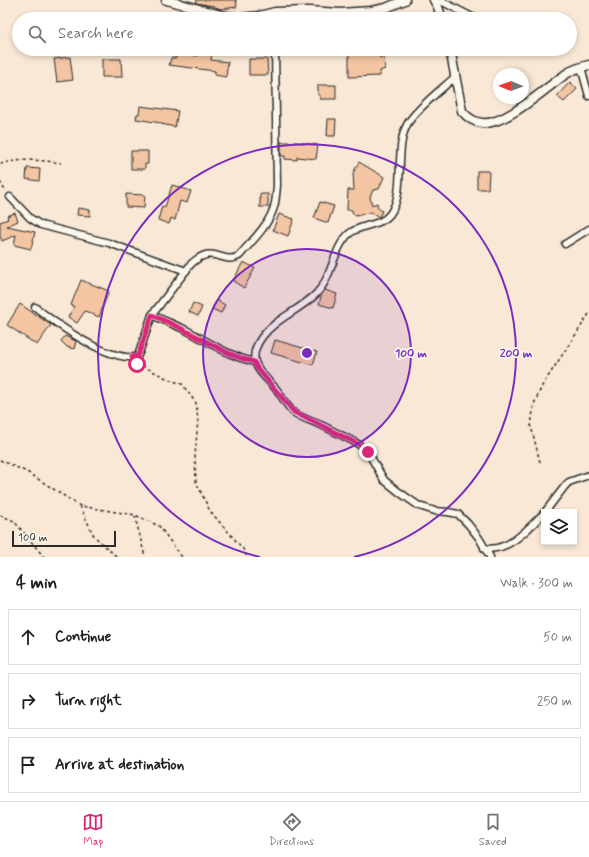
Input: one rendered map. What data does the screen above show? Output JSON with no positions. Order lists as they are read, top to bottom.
{
  "scale_bar": "100 m",
  "north": "left",
  "page": {
    "search": "Search here",
    "scale": "100 m",
    "heading": ["4 min", "Walk · 300 m"],
    "list": [
      ["Continue", "50 m"],
      ["Turn right", "250 m"],
      "Arrive at destination"
    ],
    "nav": ["Map", "Directions", "Saved"]
  },
  "rings": ["100 m", "200 m"]
}
